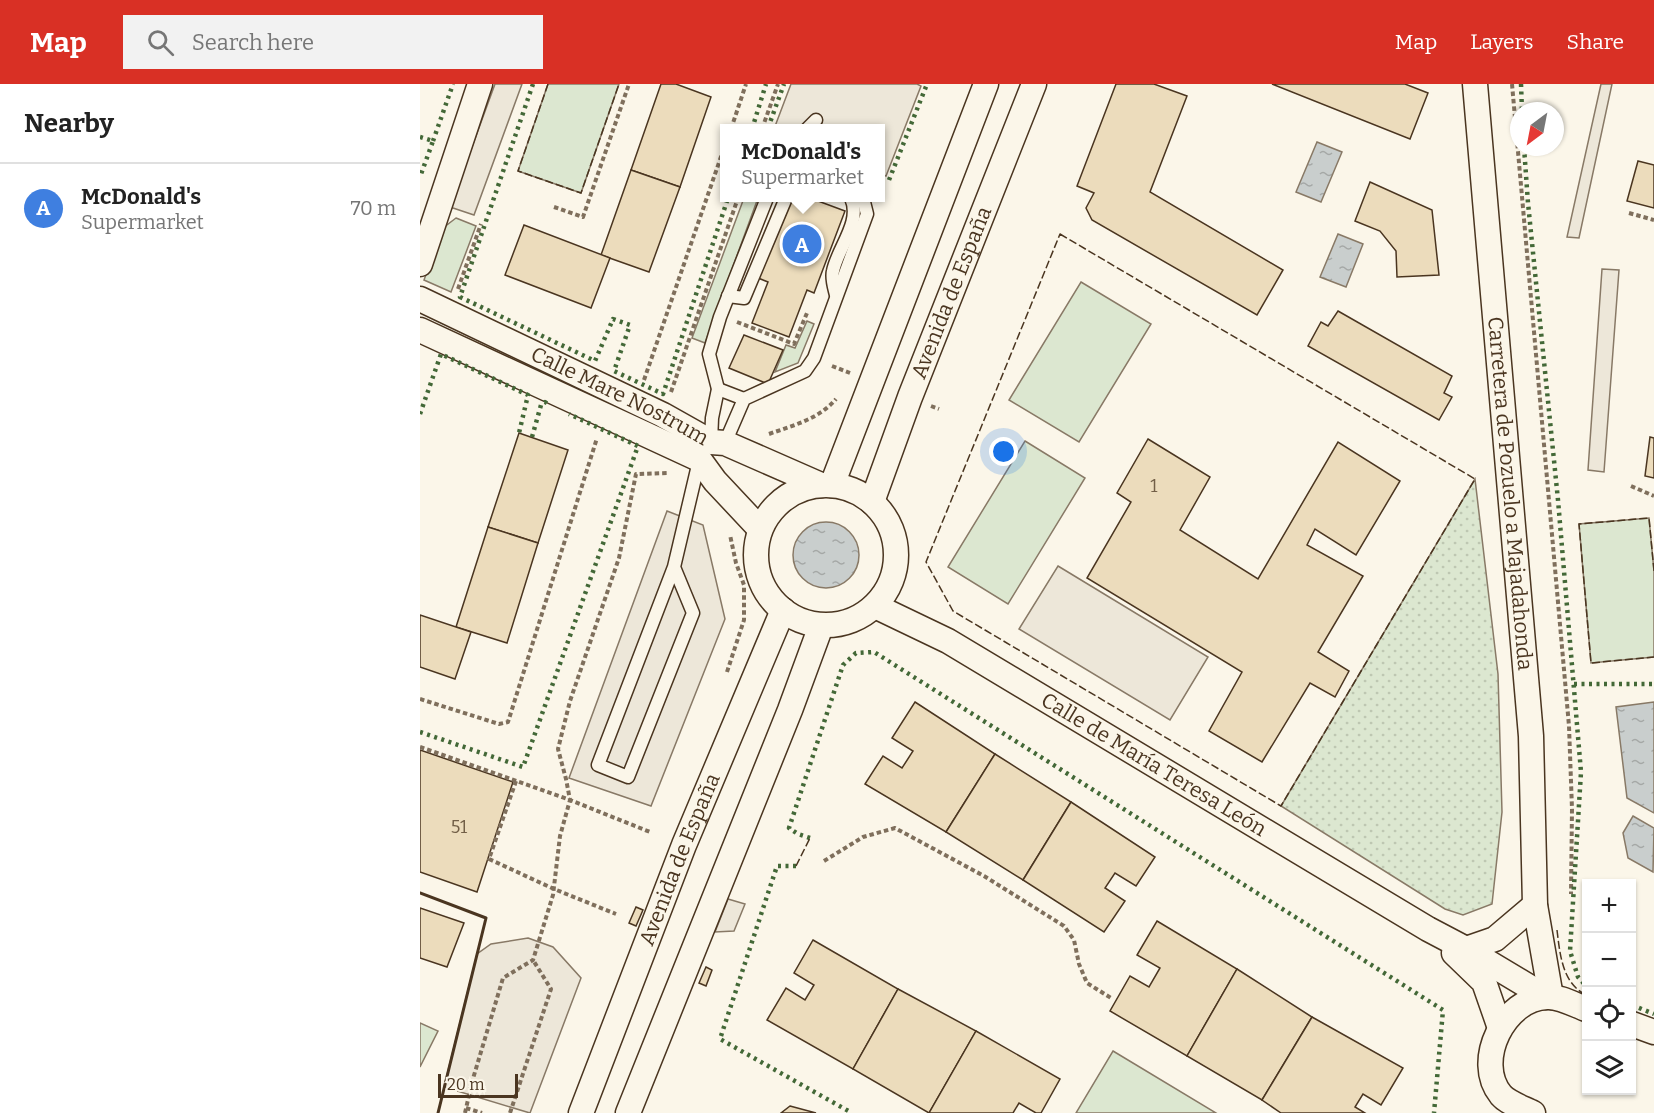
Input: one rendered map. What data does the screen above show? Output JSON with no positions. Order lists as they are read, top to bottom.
{
  "streets": {
    "street": [
      "Avenida de España",
      "Calle Mare Nostrum",
      "Carretera de Pozuelo a Majadahonda",
      "Calle de María Teresa León"
    ]
  },
  "crossings": [
    ["Avenida de España", "Calle Mare Nostrum"],
    ["Avenida de España", "Calle de María Teresa León"],
    ["Calle Mare Nostrum", "Calle de María Teresa León"],
    ["Carretera de Pozuelo a Majadahonda", "Calle de María Teresa León"]
  ],
  "house_numbers": ["1", "51"],
  "scale_bar": "20 m",
  "north": "bottom left",
  "page": {
    "header": "Map",
    "search": "Search here",
    "nav": ["Map", "Layers", "Share"],
    "heading": "Nearby",
    "popup": ["McDonald's", "Supermarket"],
    "list": [
      {
        "mark": "A",
        "name": "McDonald's",
        "note": "Supermarket",
        "value": "70 m"
      }
    ],
    "pins": "A",
    "map_buttons": ["+", "−"],
    "scale": "20 m"
  }
}
